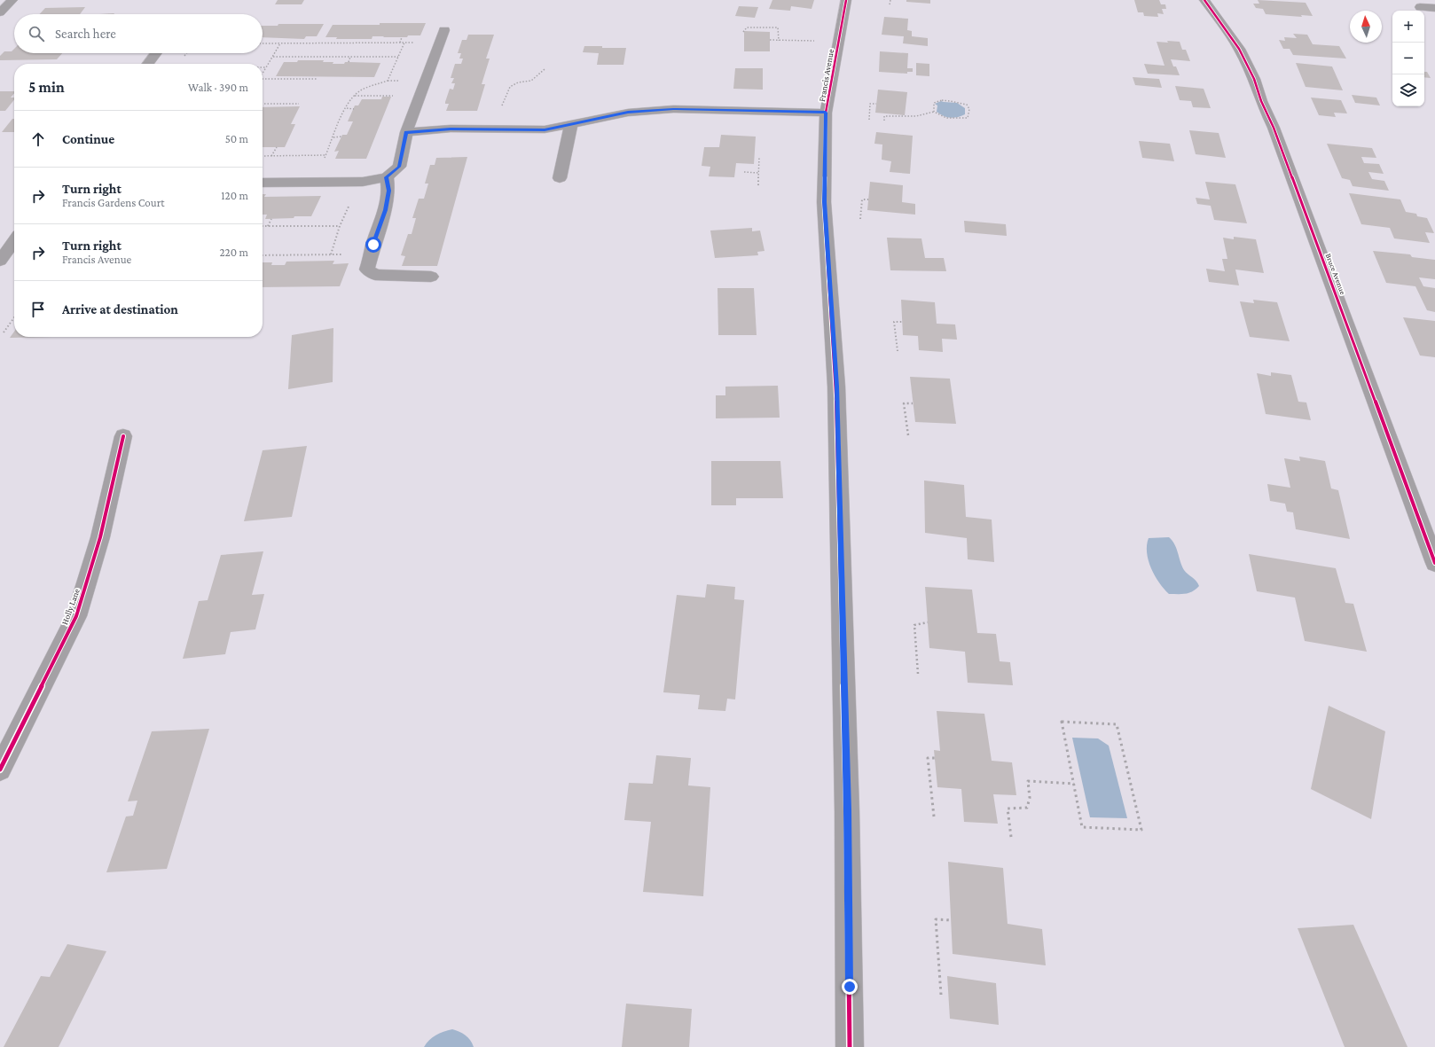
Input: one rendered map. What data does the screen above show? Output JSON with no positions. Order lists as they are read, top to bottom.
{
  "streets": {
    "street": ["Francis Avenue", "Bruce Avenue", "Holly Lane"]
  },
  "north": "top",
  "page": {
    "map_buttons": ["+", "−"],
    "search": "Search here",
    "heading": ["5 min", "Walk · 390 m"],
    "list": [
      ["Continue", "50 m"],
      ["Turn right", "Francis Gardens Court", "120 m"],
      ["Turn right", "Francis Avenue", "220 m"],
      "Arrive at destination"
    ]
  }
}
